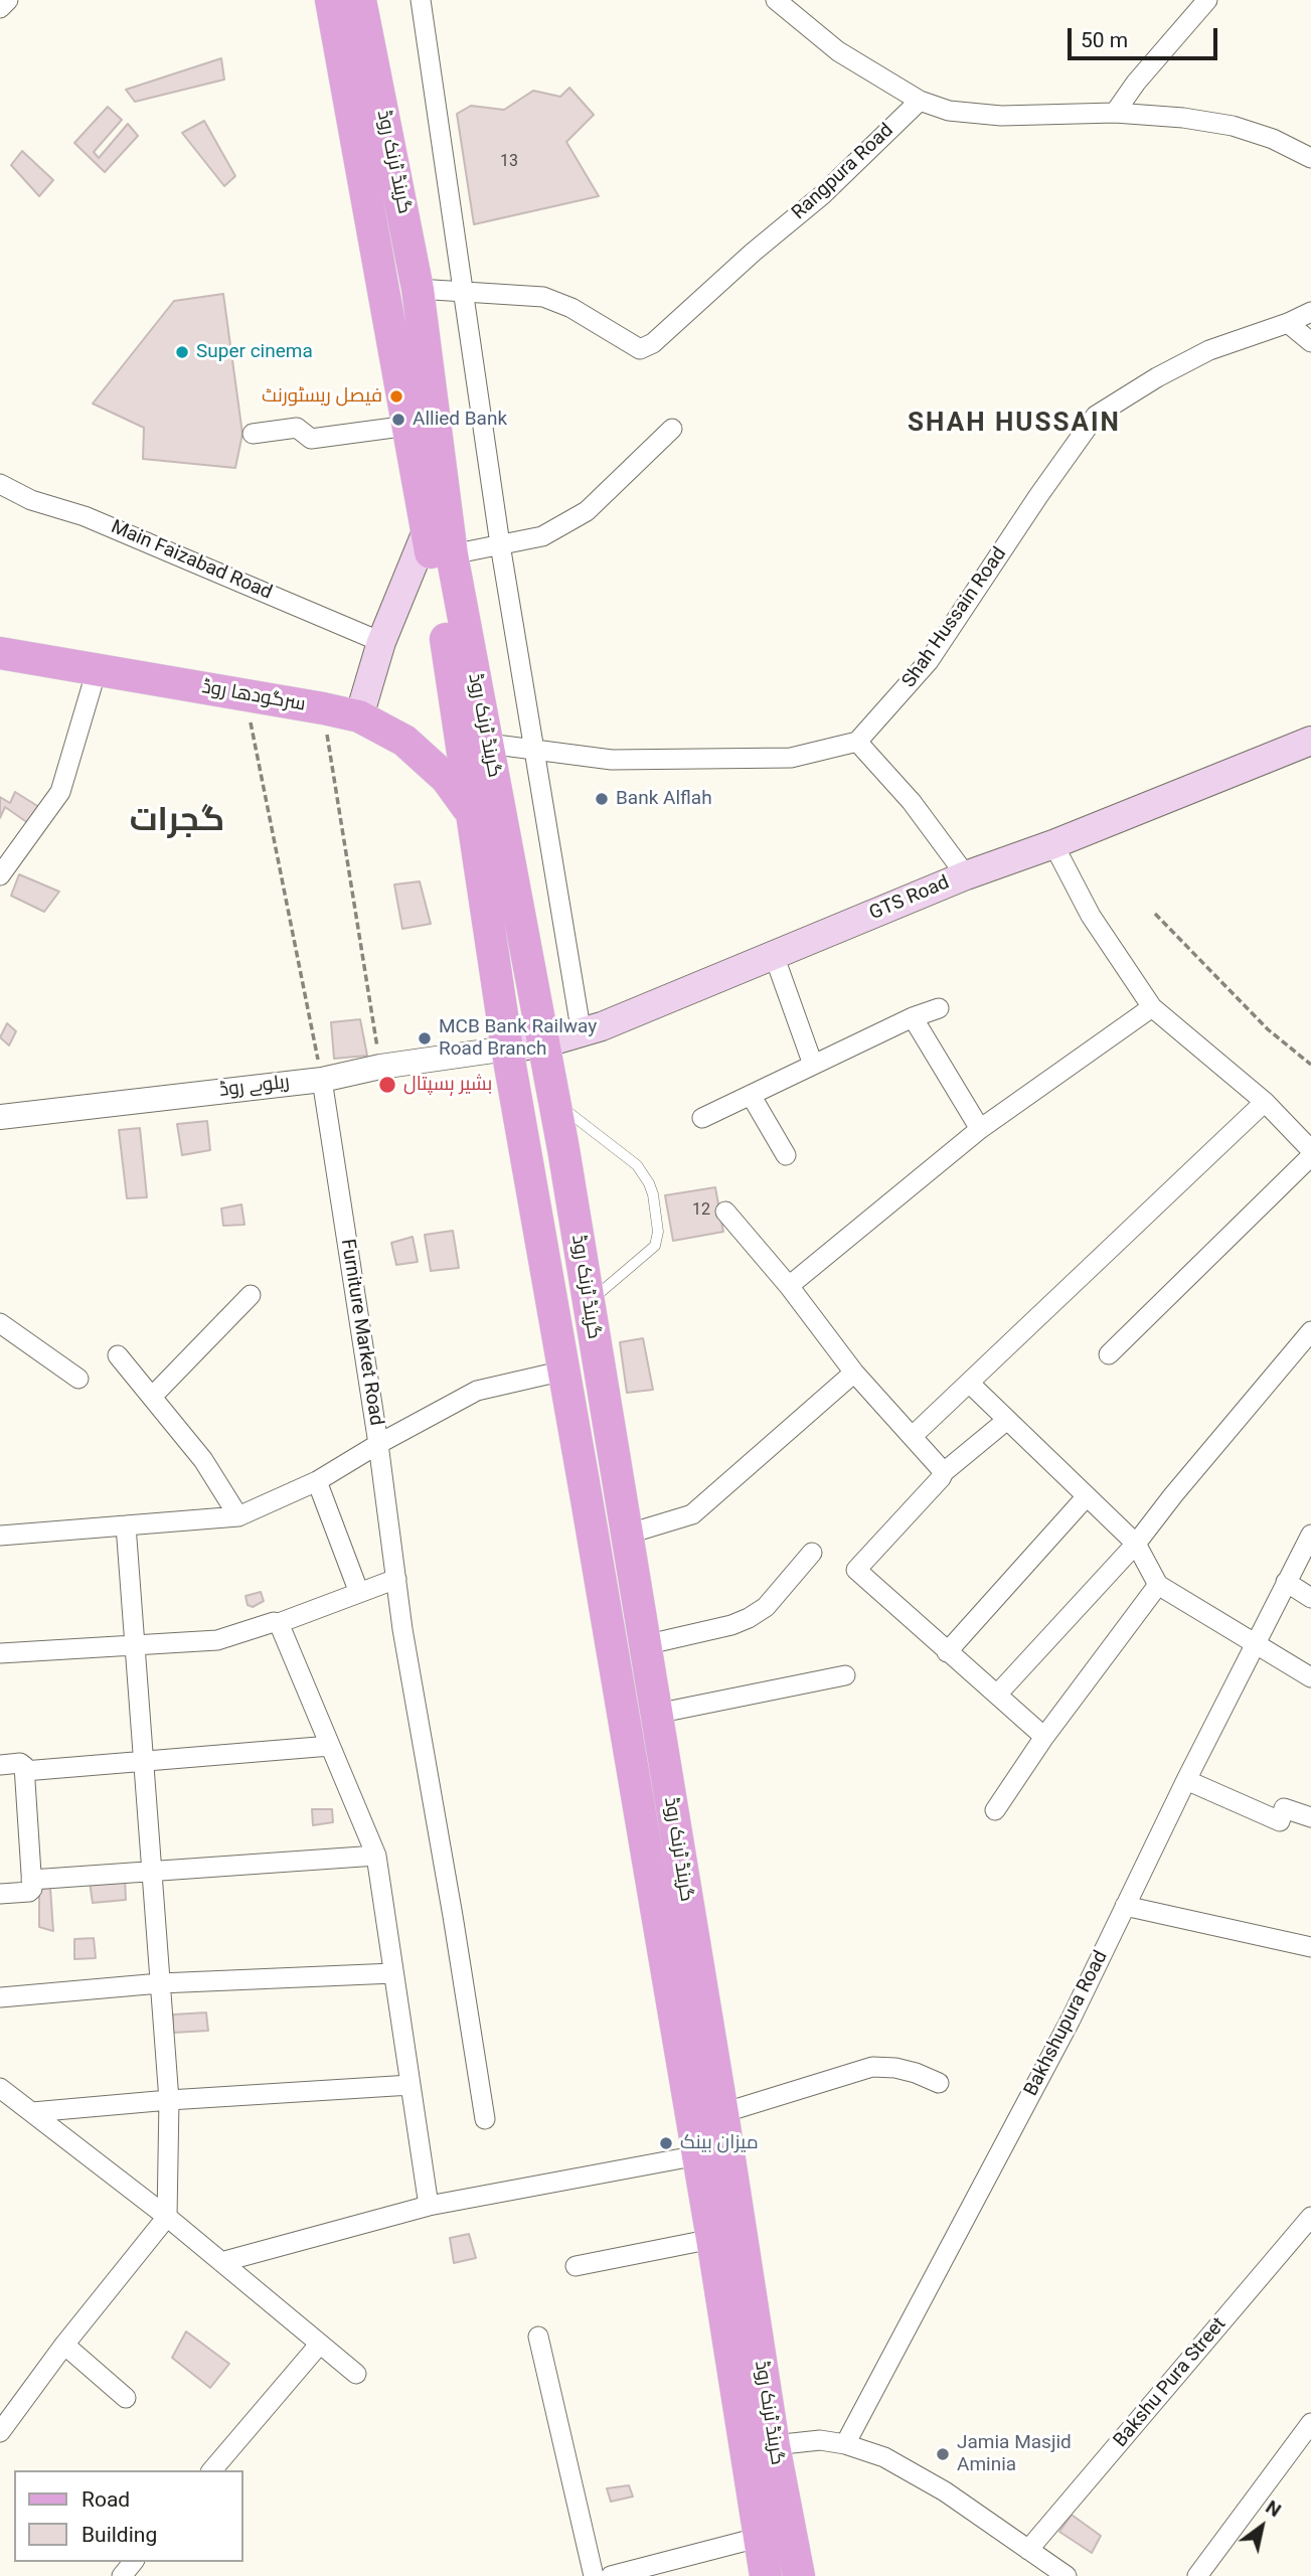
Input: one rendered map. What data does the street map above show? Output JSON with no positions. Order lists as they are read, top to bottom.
{
  "streets": {
    "main road": ["گرینڈ ٹرنک روڈ", "سرگودھا روڈ", "GTS Road"],
    "street": [
      "Rangpura Road",
      "Main Faizabad Road",
      "Shah Hussain Road",
      "ریلوے روڈ",
      "Furniture Market Road",
      "Bakhshupura Road",
      "Bakshu Pura Street"
    ]
  },
  "crossings": [
    ["گرینڈ ٹرنک روڈ", "Rangpura Road"],
    ["گرینڈ ٹرنک روڈ", "سرگودھا روڈ"],
    ["گرینڈ ٹرنک روڈ", "GTS Road"],
    ["گرینڈ ٹرنک روڈ", "ریلوے روڈ"],
    ["GTS Road", "ریلوے روڈ"],
    ["ریلوے روڈ", "Furniture Market Road"]
  ],
  "districts": ["SHAH HUSSAIN", "گجرات"],
  "places": [
    "Super cinema",
    "فیصل ریسٹورنٹ",
    "Allied Bank",
    "Bank Alflah",
    "MCB Bank Railway Road Branch",
    "بشیر ہسپتال",
    "میزان بینک",
    "Jamia Masjid Aminia"
  ],
  "house_numbers": ["13", "12"],
  "legend": ["Road", "Building"],
  "scale_bar": "50 m",
  "north": "top right"
}
